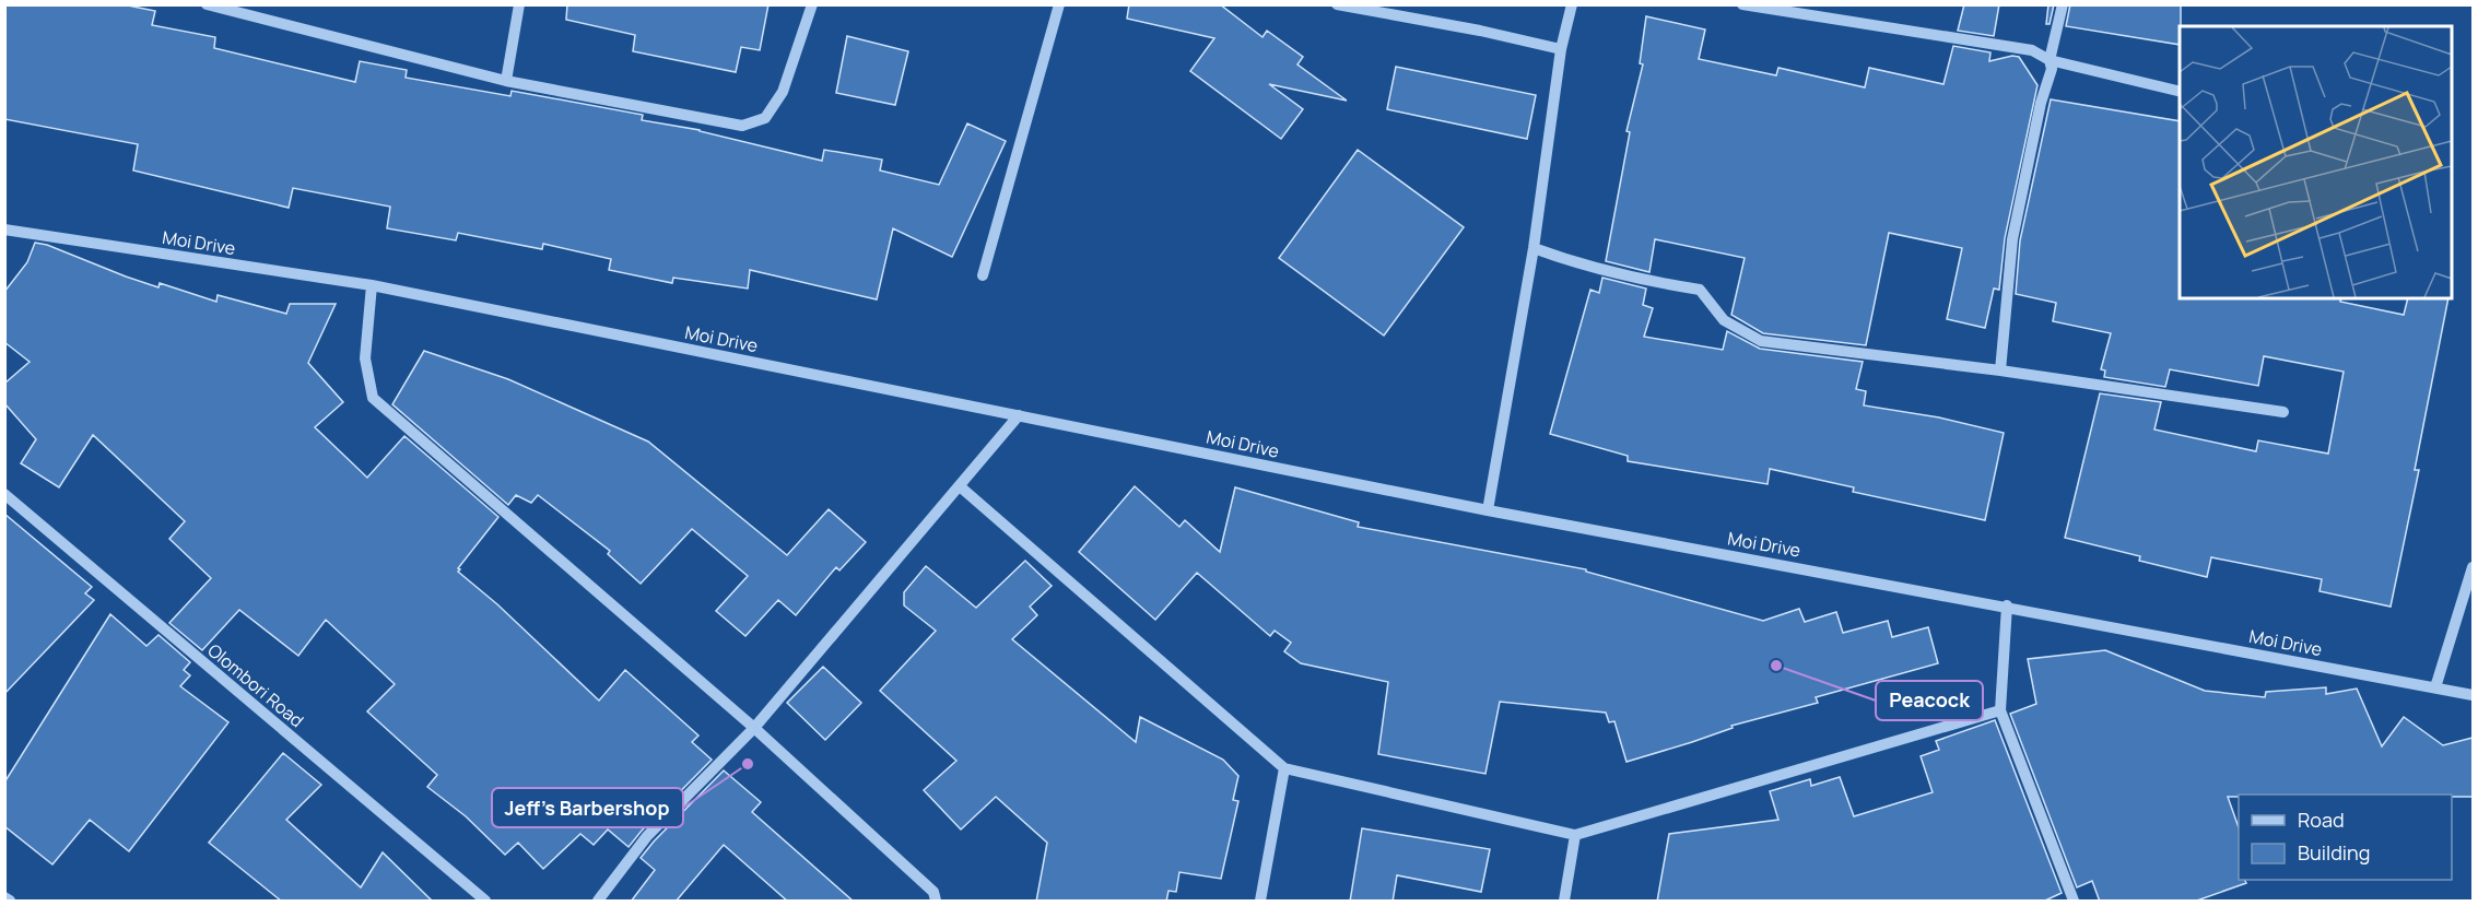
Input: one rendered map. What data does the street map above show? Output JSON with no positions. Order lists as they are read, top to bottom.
{
  "streets": {
    "street": ["Moi Drive", "Olombori Road"]
  },
  "places": ["Peacock", "Jeff's Barbershop"],
  "legend": ["Road", "Building"]
}
